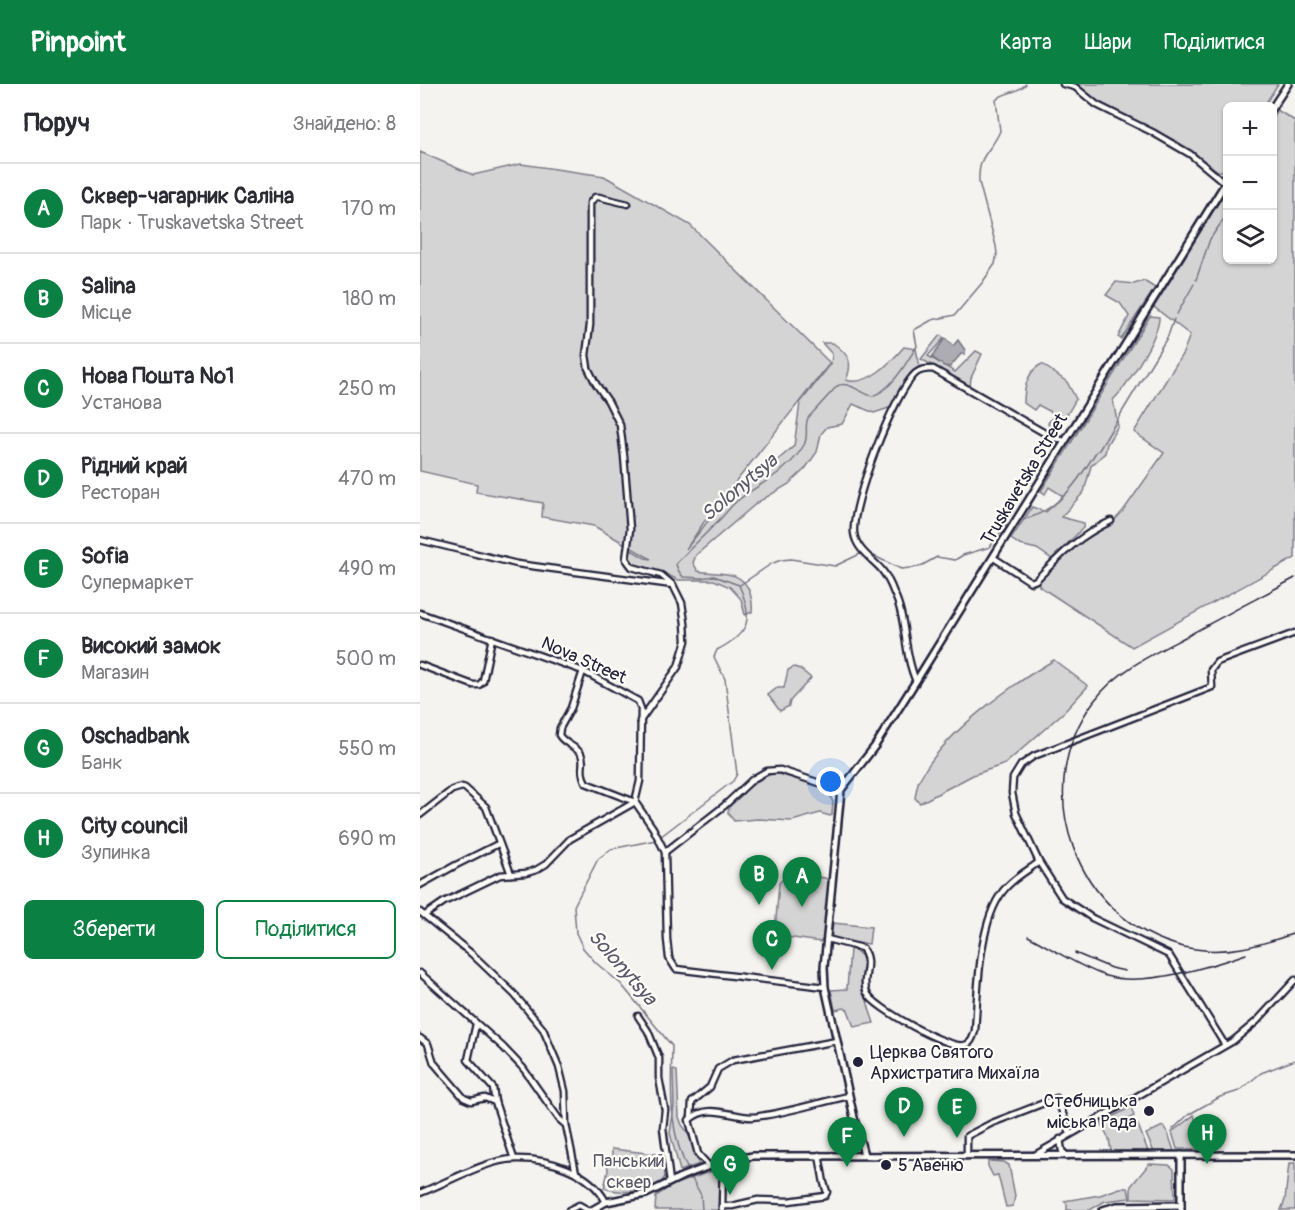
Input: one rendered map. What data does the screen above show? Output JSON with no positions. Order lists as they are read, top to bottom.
{
  "streets": {
    "street": ["Truskavetska Street", "Nova Street"]
  },
  "water": ["Solonytsya"],
  "parks": ["Панський сквер"],
  "places": ["Церква Святого Архистратига Михаїла", "Стебницька міська Рада", "5 Авеню"],
  "page": {
    "header": "Pinpoint",
    "nav": ["Карта", "Шари", "Поділитися"],
    "heading": ["Поруч", "Знайдено: 8"],
    "map_buttons": ["+", "−"],
    "list": [
      {
        "mark": "A",
        "name": "Сквер-чагарник Саліна",
        "note": "Парк · Truskavetska Street",
        "value": "170 m"
      },
      {
        "mark": "B",
        "name": "Salina",
        "note": "Місце",
        "value": "180 m"
      },
      {
        "mark": "C",
        "name": "Нова Пошта №1",
        "note": "Установа",
        "value": "250 m"
      },
      {
        "mark": "D",
        "name": "Рідний край",
        "note": "Ресторан",
        "value": "470 m"
      },
      {
        "mark": "E",
        "name": "Sofia",
        "note": "Супермаркет",
        "value": "490 m"
      },
      {
        "mark": "F",
        "name": "Високий замок",
        "note": "Магазин",
        "value": "500 m"
      },
      {
        "mark": "G",
        "name": "Oschadbank",
        "note": "Банк",
        "value": "550 m"
      },
      {
        "mark": "H",
        "name": "City council",
        "note": "Зупинка",
        "value": "690 m"
      }
    ],
    "pins": [
      "B",
      "A",
      "C",
      "D",
      "E",
      "H",
      "F",
      "G"
    ],
    "buttons": ["Зберегти", "Поділитися"]
  }
}
